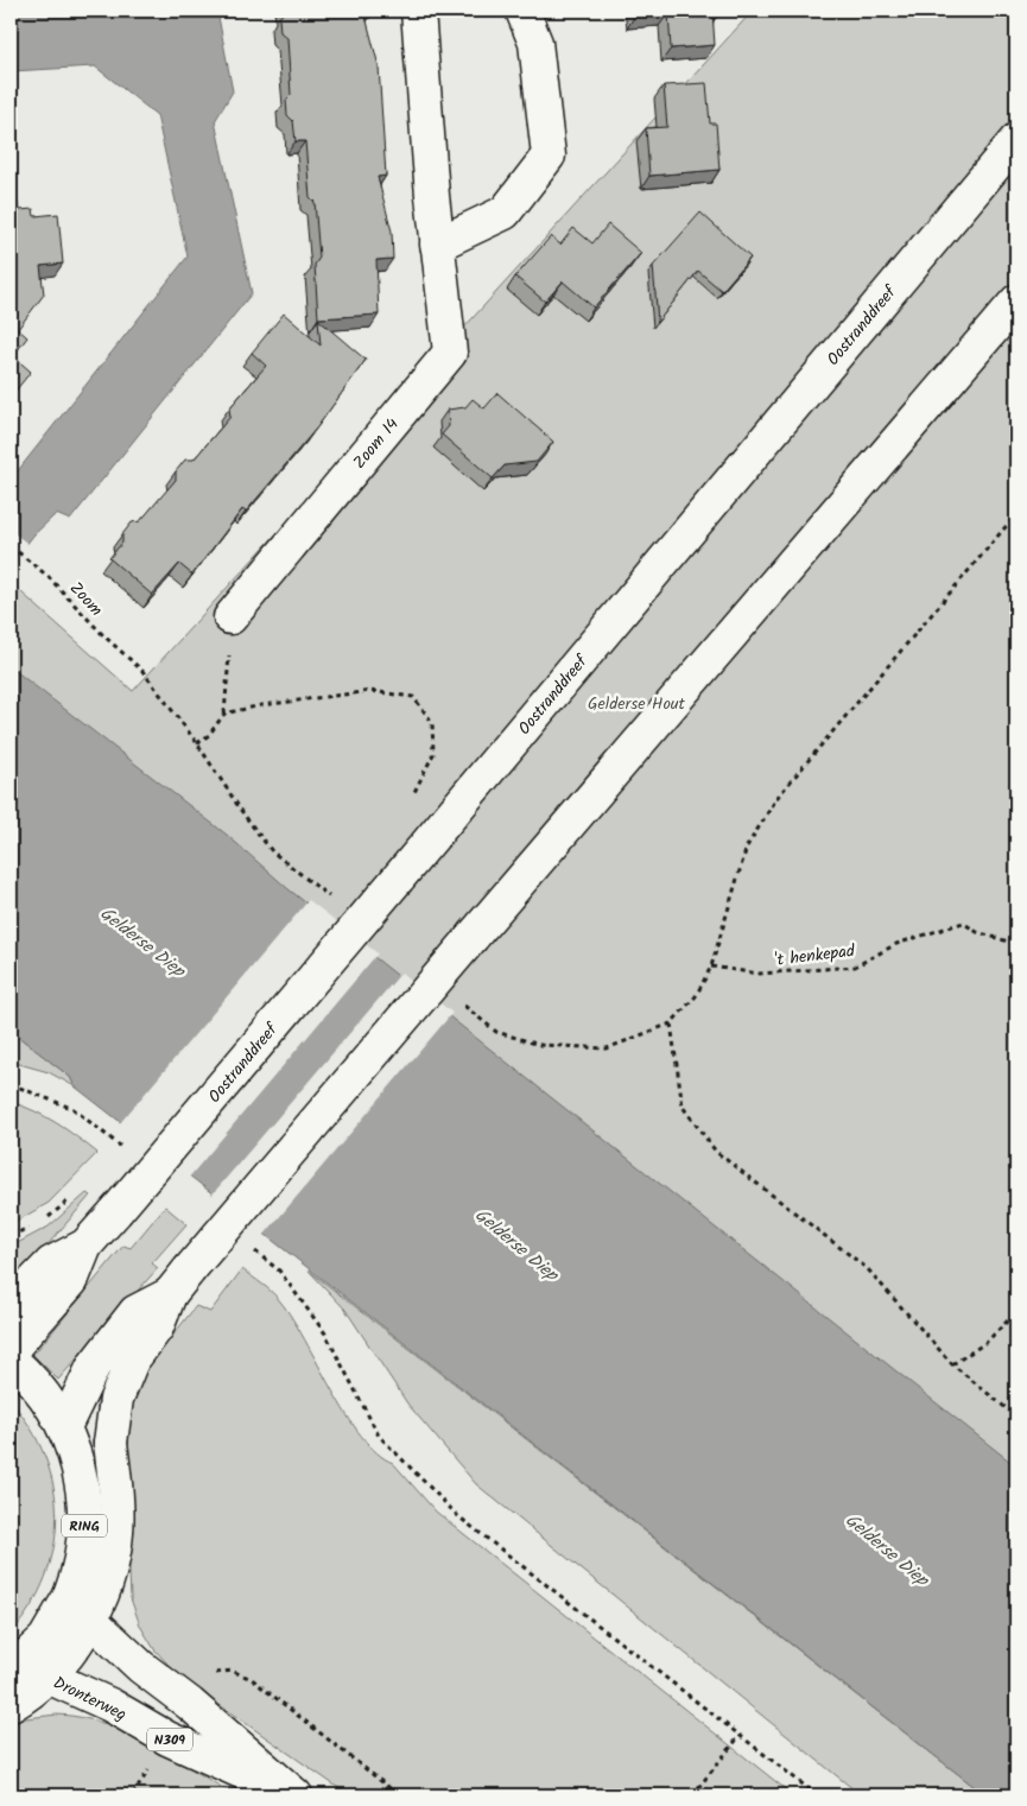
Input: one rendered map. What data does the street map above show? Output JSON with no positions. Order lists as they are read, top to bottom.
{
  "streets": {
    "main road": [
      "Oostranddreef",
      "Zoom 14",
      "RING",
      "Dronterweg",
      "N309"
    ],
    "path": ["Zoom", "'t henkepad"]
  },
  "crossings": [
    ["RING", "Dronterweg"]
  ],
  "water": ["Gelderse Diep"],
  "parks": ["Gelderse Hout"]
}
